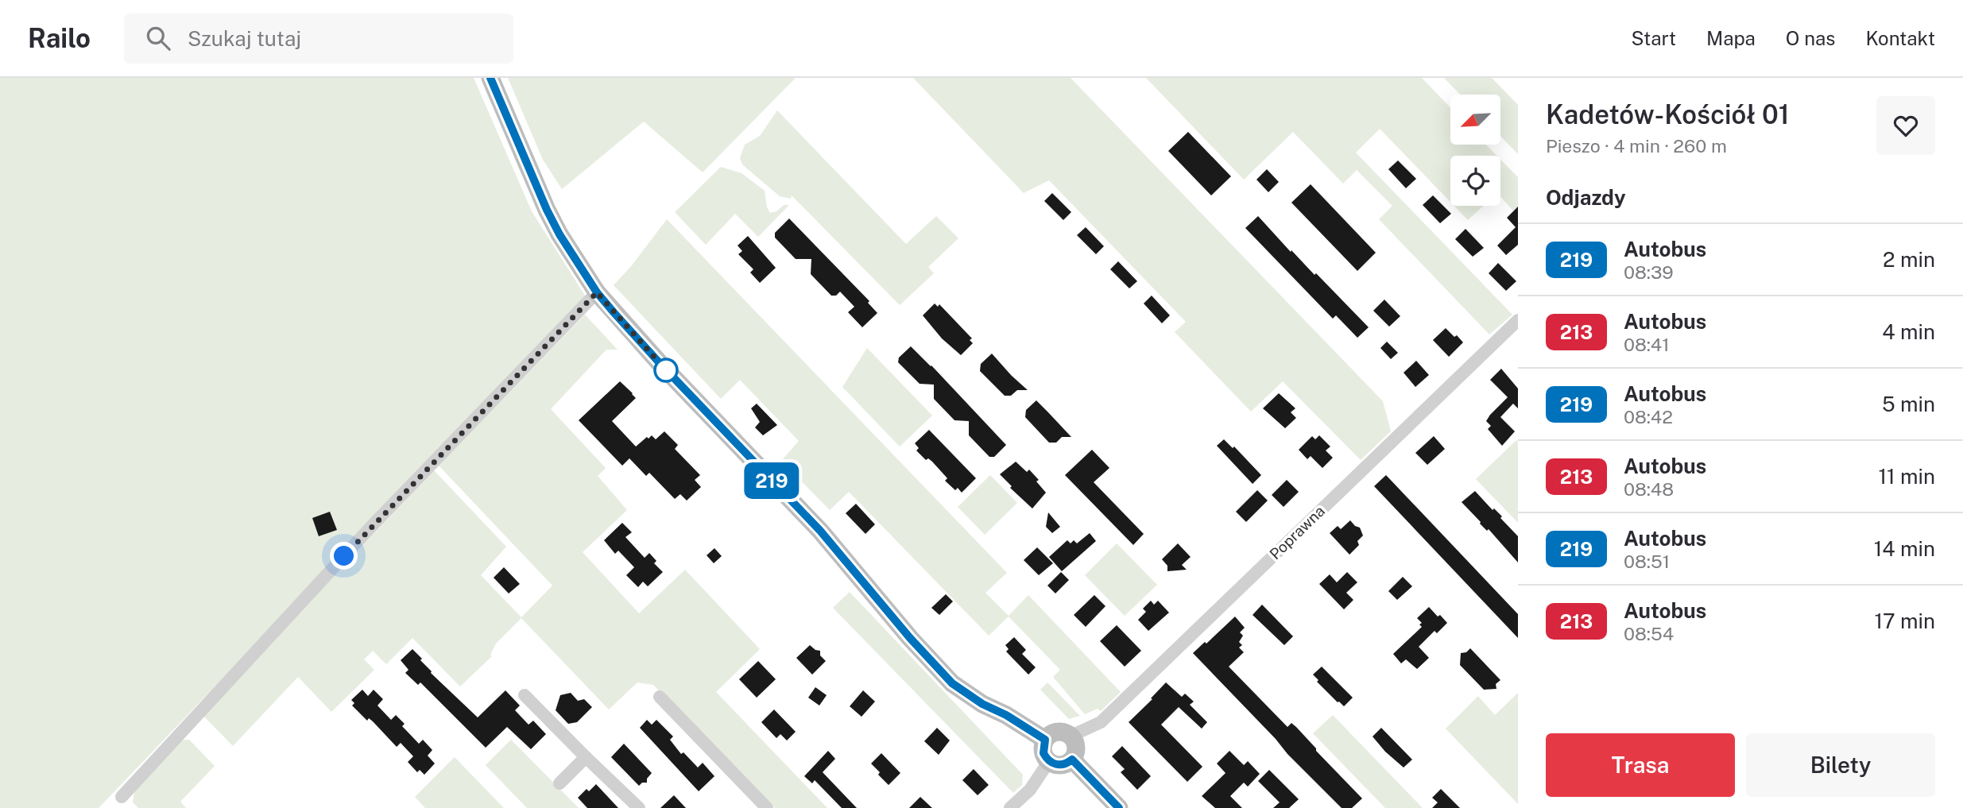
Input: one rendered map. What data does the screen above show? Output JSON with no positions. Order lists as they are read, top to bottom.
{
  "streets": {
    "street": ["Poprawna"]
  },
  "lines": ["bus line 219"],
  "north": "bottom left",
  "page": {
    "header": "Railo",
    "search": "Szukaj tutaj",
    "nav": [
      "Start",
      "Mapa",
      "O nas",
      "Kontakt"
    ],
    "on_map": "219",
    "heading": [
      ["Kadetów-Kościół 01", "Pieszo · 4 min · 260 m"],
      "Odjazdy"
    ],
    "list": [
      {
        "mark": "219",
        "name": "Autobus",
        "note": "08:39",
        "value": "2 min"
      },
      {
        "mark": "213",
        "name": "Autobus",
        "note": "08:41",
        "value": "4 min"
      },
      {
        "mark": "219",
        "name": "Autobus",
        "note": "08:42",
        "value": "5 min"
      },
      {
        "mark": "213",
        "name": "Autobus",
        "note": "08:48",
        "value": "11 min"
      },
      {
        "mark": "219",
        "name": "Autobus",
        "note": "08:51",
        "value": "14 min"
      },
      {
        "mark": "213",
        "name": "Autobus",
        "note": "08:54",
        "value": "17 min"
      }
    ],
    "buttons": ["Trasa", "Bilety"]
  }
}
